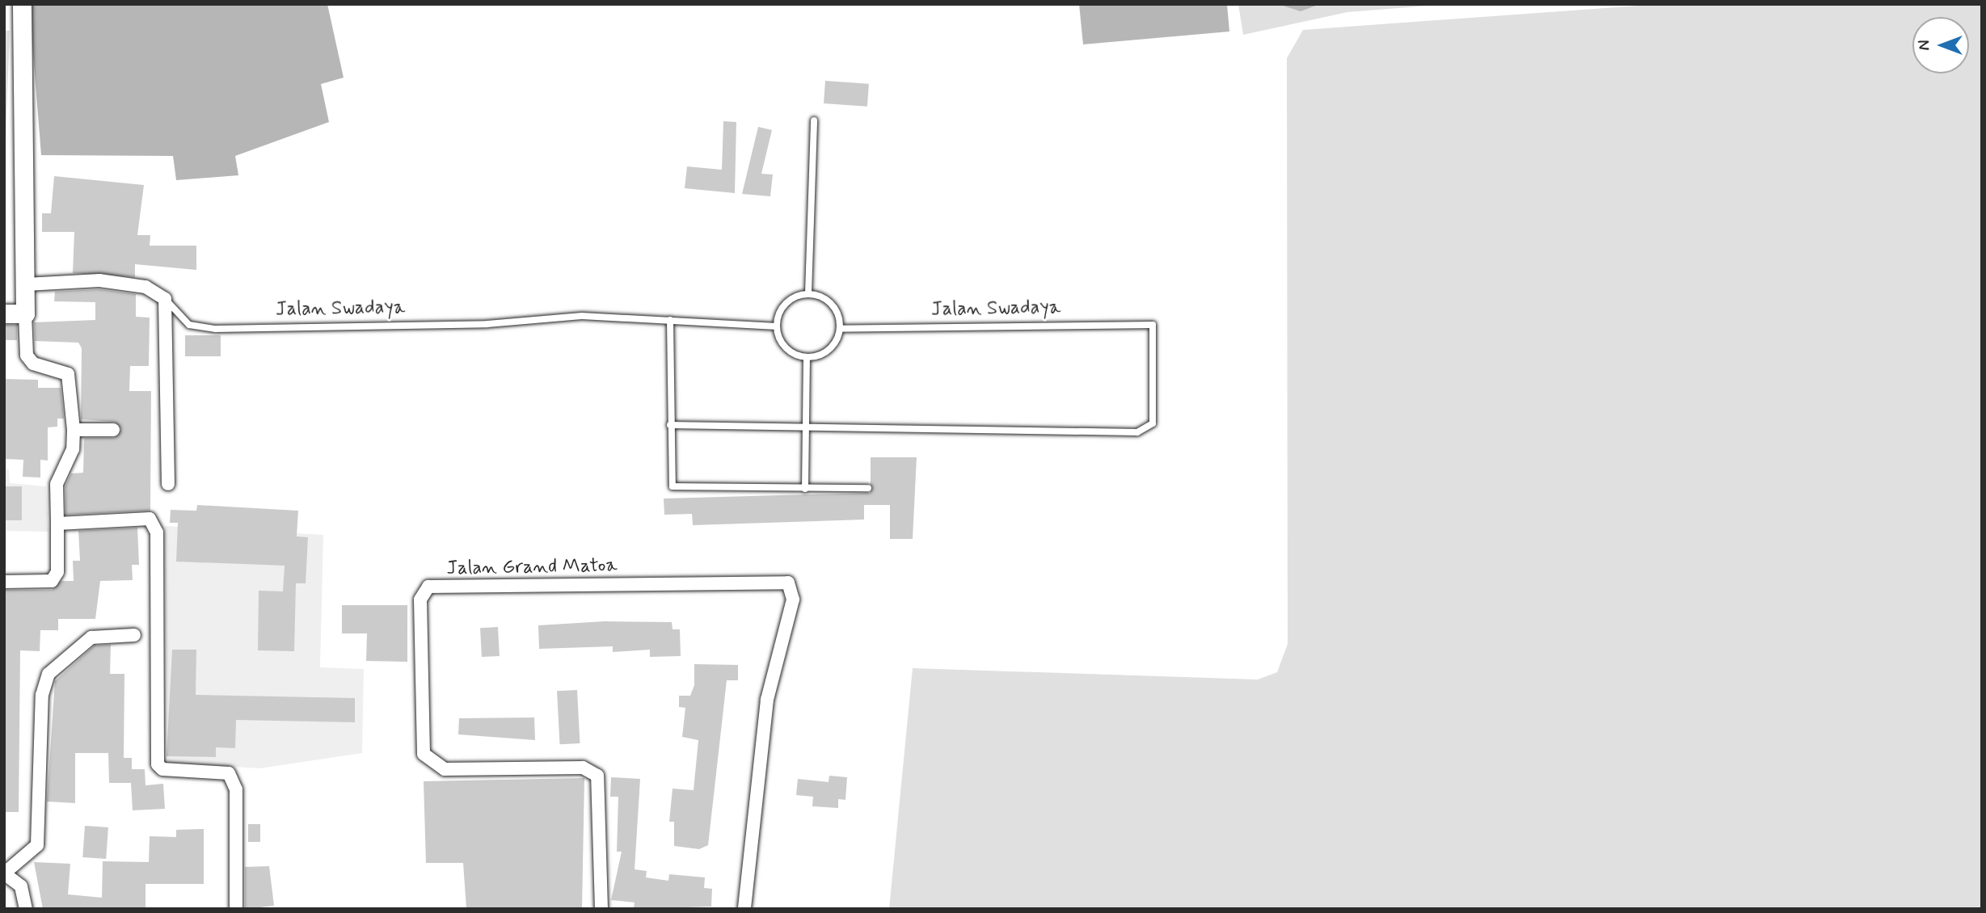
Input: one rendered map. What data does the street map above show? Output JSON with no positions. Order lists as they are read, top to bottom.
{
  "streets": {
    "street": ["Jalan Swadaya", "Jalan Grand Matoa"]
  },
  "north": "left"
}
